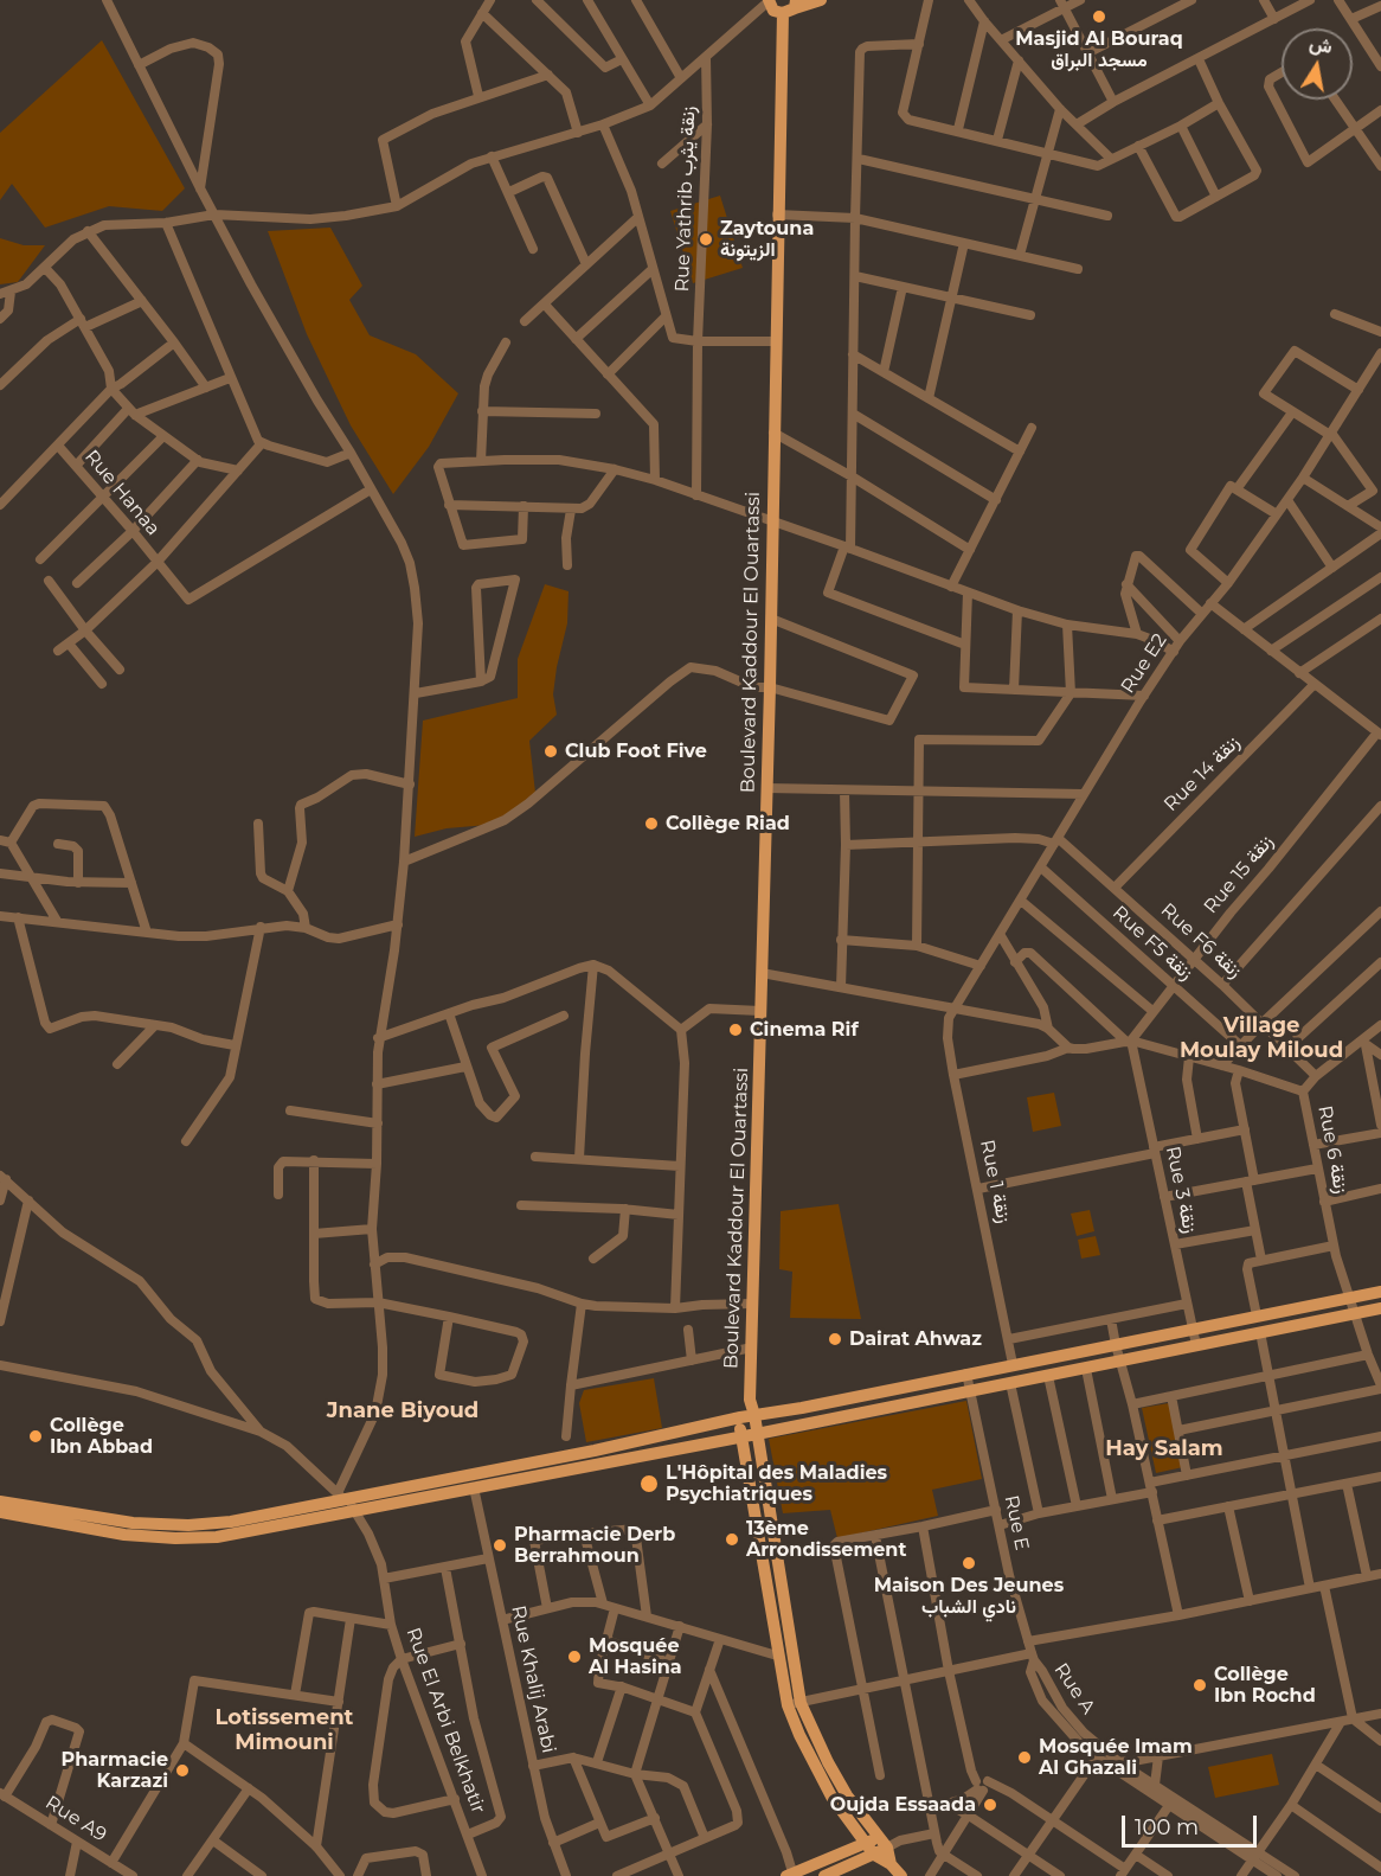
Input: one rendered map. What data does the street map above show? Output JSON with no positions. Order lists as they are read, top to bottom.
{
  "streets": {
    "main road": ["Boulevard Kaddour El Ouartassi"],
    "street": [
      "Rue Yathrib زنقة يثرب",
      "Rue Hanaa",
      "Rue E2",
      "Rue 14 زنقة",
      "Rue 15 زنقة",
      "Rue F6 زنقة",
      "Rue F5 زنقة",
      "Rue 6 زنقة",
      "Rue 1 زنقة",
      "Rue 3 زنقة",
      "Rue E",
      "Rue Khalij Arabi",
      "Rue A",
      "Rue El Arbi Belkhatir",
      "Rue A9"
    ]
  },
  "crossings": [
    ["Rue E2", "Rue F6 زنقة"],
    ["Rue E2", "Rue F5 زنقة"],
    ["Rue E2", "Rue 1 زنقة"],
    ["Rue 14 زنقة", "Rue F6 زنقة"],
    ["Rue 15 زنقة", "Rue F6 زنقة"],
    ["Rue 15 زنقة", "Rue F5 زنقة"],
    ["Rue 15 زنقة", "Rue 6 زنقة"],
    ["Rue 15 زنقة", "Rue 3 زنقة"],
    ["Rue 6 زنقة", "Rue 1 زنقة"],
    ["Rue 6 زنقة", "Rue 3 زنقة"],
    ["Rue E", "Rue A"]
  ],
  "districts": [
    "Village Moulay Miloud",
    "Jnane Biyoud",
    "Hay Salam",
    "Lotissement Mimouni"
  ],
  "places": [
    "Masjid Al Bouraq مسجد البراق",
    "Zaytouna الزيتونة",
    "Club Foot Five",
    "Collège Riad",
    "Cinema Rif",
    "Dairat Ahwaz",
    "Collège Ibn Abbad",
    "L'Hôpital des Maladies Psychiatriques",
    "13ème Arrondissement",
    "Pharmacie Derb Berrahmoun",
    "Maison Des Jeunes نادي الشباب",
    "Mosquée Al Hasina",
    "Collège Ibn Rochd",
    "Mosquée Imam Al Ghazali",
    "Pharmacie Karzazi",
    "Oujda Essaada"
  ],
  "scale_bar": "100 m",
  "north": "top"
}
